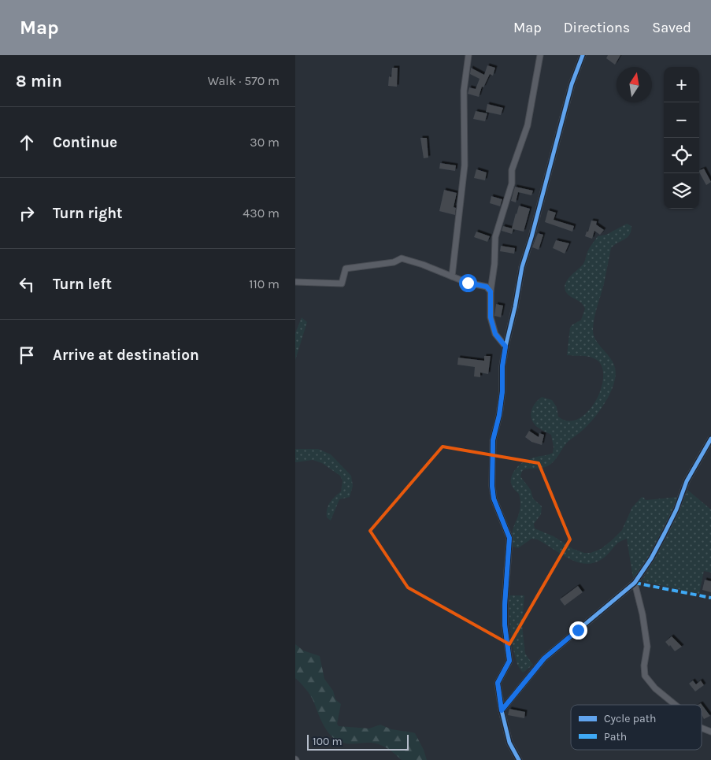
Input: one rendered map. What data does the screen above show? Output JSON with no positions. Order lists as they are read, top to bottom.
{
  "legend": ["Cycle path", "Path"],
  "scale_bar": "100 m",
  "north": "top",
  "page": {
    "header": "Map",
    "nav": ["Map", "Directions", "Saved"],
    "heading": ["8 min", "Walk · 570 m"],
    "map_buttons": ["+", "−"],
    "list": [
      ["Continue", "30 m"],
      ["Turn right", "430 m"],
      ["Turn left", "110 m"],
      "Arrive at destination"
    ],
    "scale": "100 m"
  }
}
